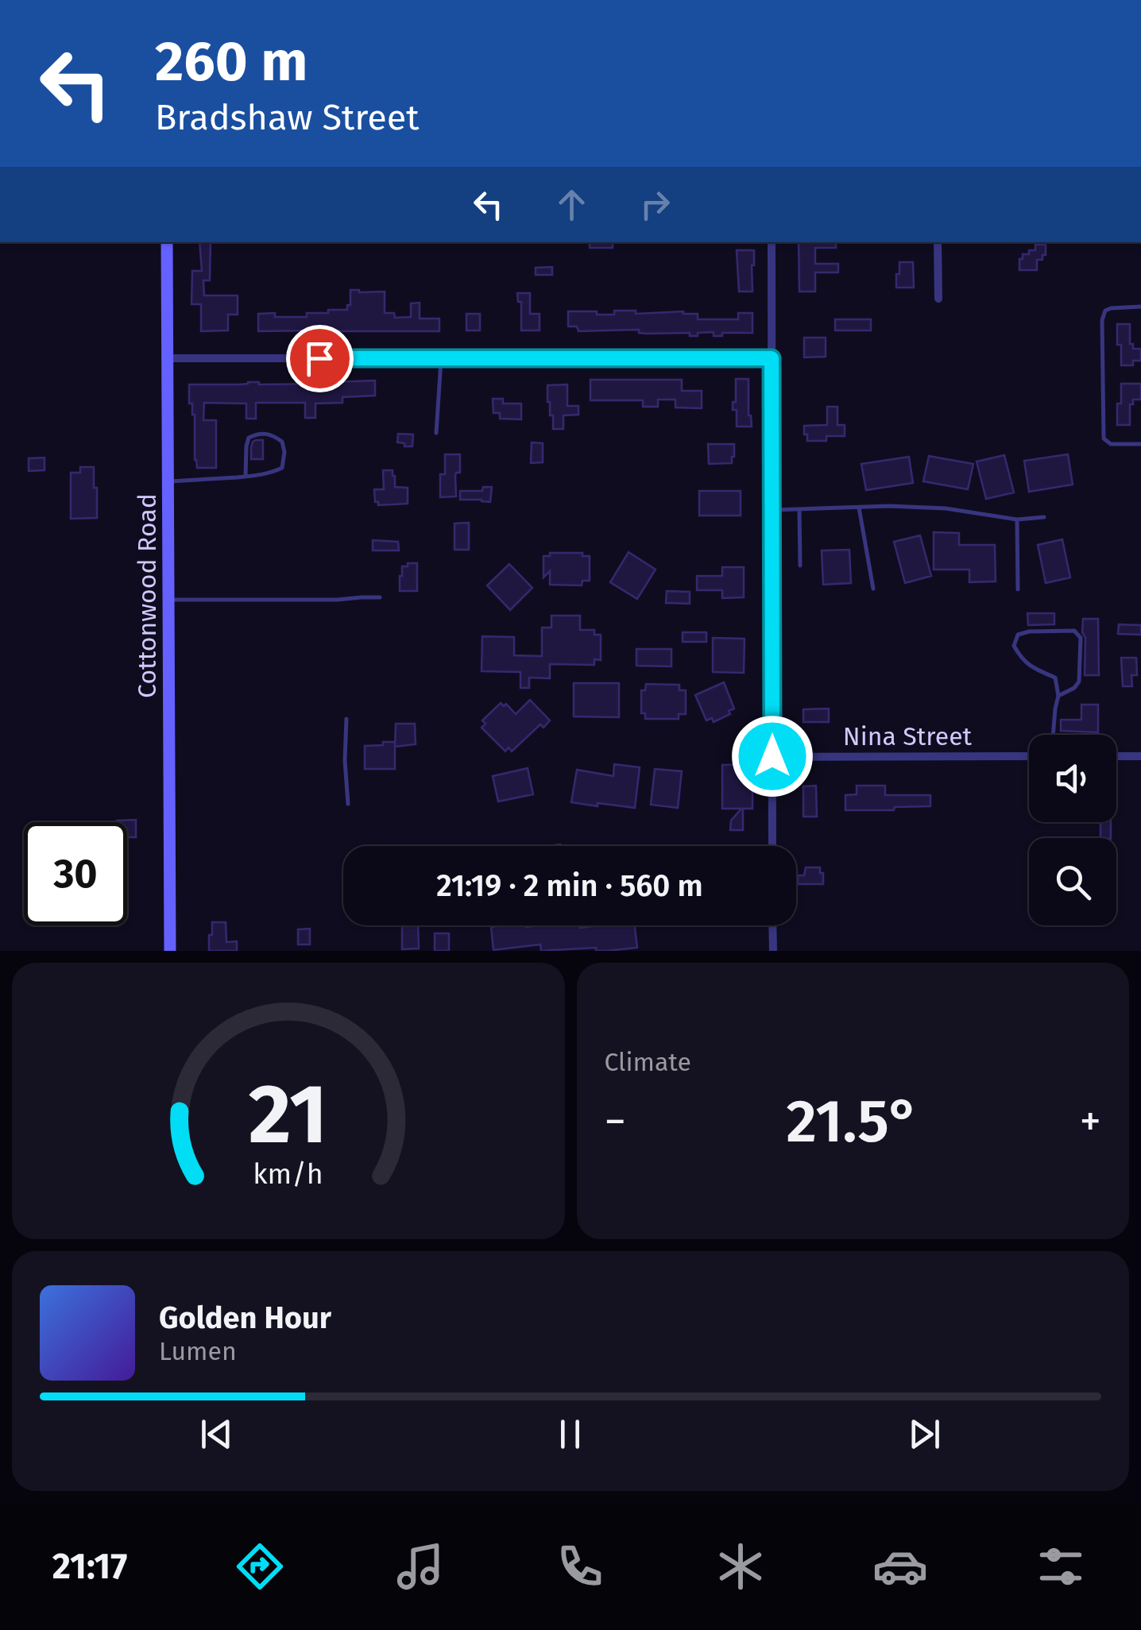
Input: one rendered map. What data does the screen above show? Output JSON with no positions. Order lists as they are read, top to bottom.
{
  "streets": {
    "street": ["Cottonwood Road", "Nina Street"]
  },
  "page": {
    "turn": ["260 m", "Bradshaw Street"],
    "limit": "30",
    "trip": "21:19 · 2 min · 560 m",
    "tile": "Climate",
    "heat": ["−", "21.5°", "+"],
    "song": ["Golden Hour", "Lumen"],
    "tabs": "21:17",
    "gauge": ["21", "km/h"]
  }
}
